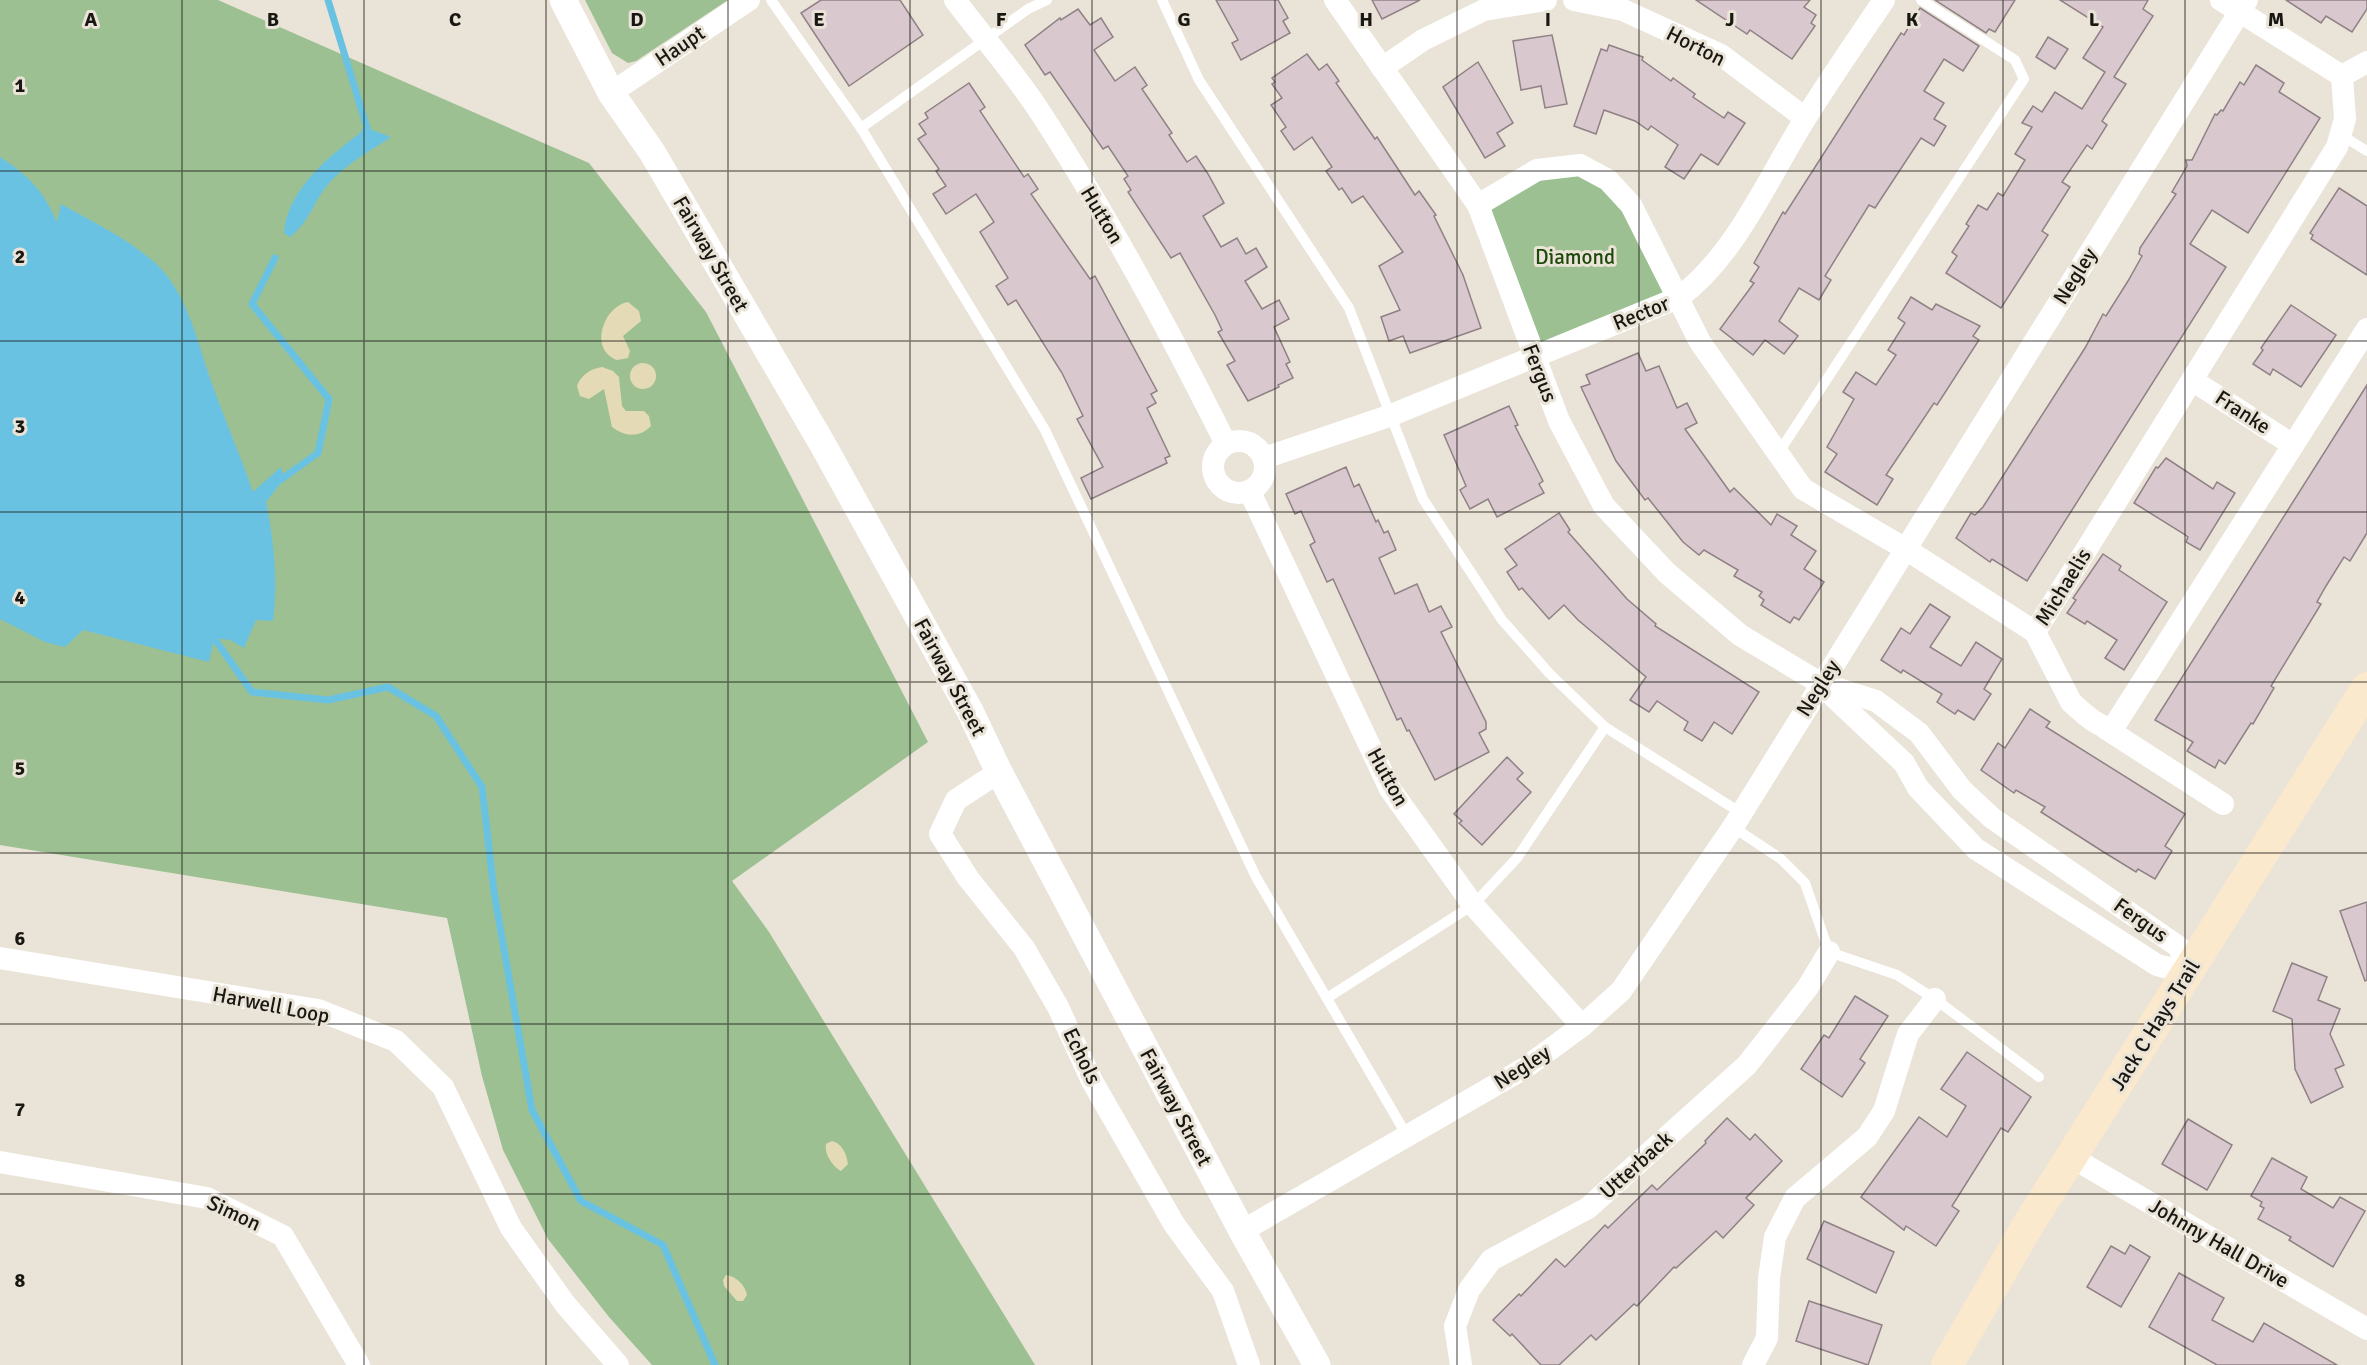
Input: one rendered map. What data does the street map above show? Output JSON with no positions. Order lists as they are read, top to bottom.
{
  "streets": {
    "main road": ["Jack C Hays Trail"],
    "street": [
      "Haupt",
      "Horton",
      "Hutton",
      "Fairway Street",
      "Negley",
      "Rector",
      "Fergus",
      "Franke",
      "Michaelis",
      "Harwell Loop",
      "Echols",
      "Utterback",
      "Simon",
      "Johnny Hall Drive"
    ]
  },
  "crossings": [
    ["Haupt", "Fairway Street"],
    ["Horton", "Rector"],
    ["Hutton", "Negley"],
    ["Hutton", "Rector"],
    ["Fairway Street", "Negley"],
    ["Fairway Street", "Echols"],
    ["Negley", "Fergus"],
    ["Rector", "Fergus"],
    ["Fergus", "Jack C Hays Trail"],
    ["Franke", "Michaelis"],
    ["Jack C Hays Trail", "Johnny Hall Drive"]
  ],
  "parks": ["Diamond"],
  "grid": {
    "columns": [
      "A",
      "B",
      "C",
      "D",
      "E",
      "F",
      "G",
      "H",
      "I",
      "J",
      "K",
      "L",
      "M"
    ],
    "rows": [
      "1",
      "2",
      "3",
      "4",
      "5",
      "6",
      "7",
      "8"
    ]
  }
}
